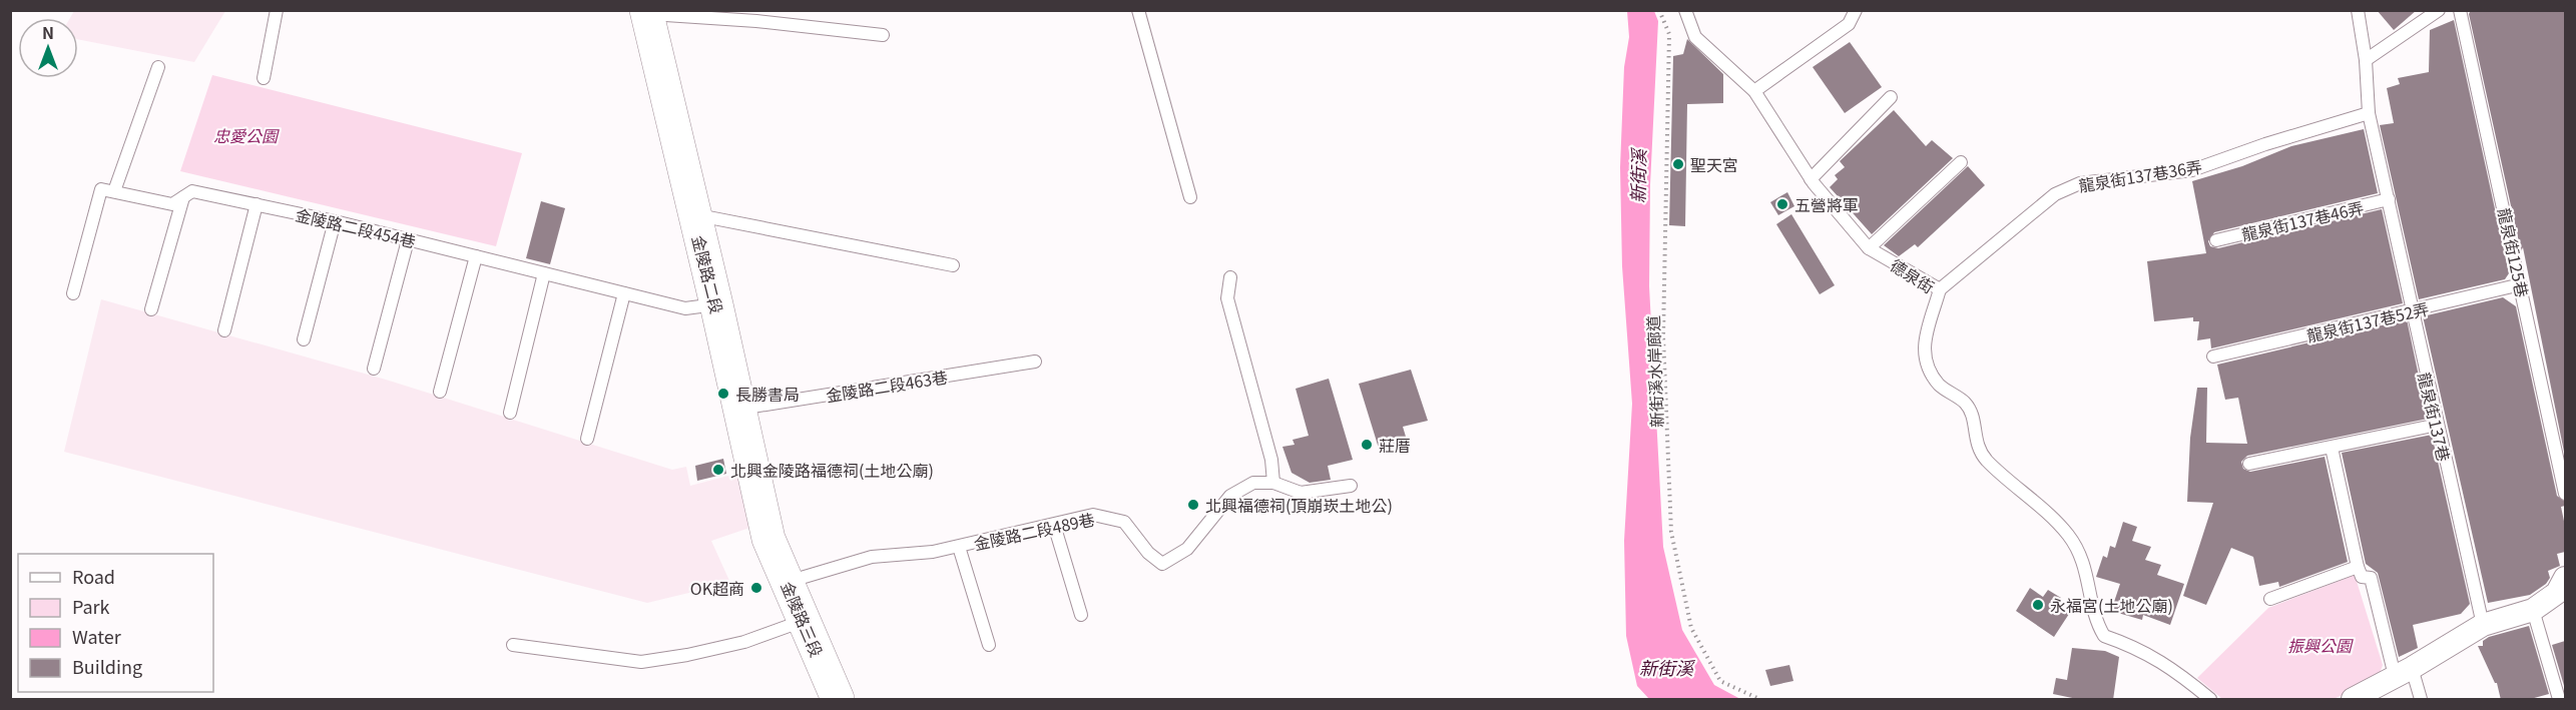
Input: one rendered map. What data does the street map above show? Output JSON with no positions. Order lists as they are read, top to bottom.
{
  "streets": {
    "main road": ["金陵路二段", "金陵路三段"],
    "lane": [
      "龍泉街137巷36弄",
      "龍泉街137巷46弄",
      "金陵路二段454巷",
      "龍泉街125巷",
      "德泉街",
      "龍泉街137巷52弄",
      "金陵路二段463巷",
      "龍泉街137巷",
      "金陵路二段489巷"
    ],
    "path": ["新街溪水岸廊道"]
  },
  "crossings": [
    ["龍泉街137巷36弄", "德泉街"],
    ["龍泉街137巷36弄", "龍泉街137巷"],
    ["龍泉街137巷46弄", "龍泉街137巷"],
    ["金陵路二段454巷", "金陵路二段"],
    ["龍泉街125巷", "龍泉街137巷52弄"],
    ["金陵路二段", "金陵路二段463巷"],
    ["金陵路二段", "金陵路三段"],
    ["龍泉街137巷52弄", "龍泉街137巷"],
    ["金陵路二段489巷", "金陵路三段"]
  ],
  "water": ["新街溪"],
  "parks": ["忠愛公園", "振興公園"],
  "places": [
    "聖天宮",
    "五營將軍",
    "長勝書局",
    "莊厝",
    "北興金陵路福德祠(土地公廟)",
    "北興福德祠(頂崩崁土地公)",
    "OK超商",
    "永福宮(土地公廟)"
  ],
  "legend": [
    "Road",
    "Park",
    "Water",
    "Building"
  ],
  "north": "top"
}
